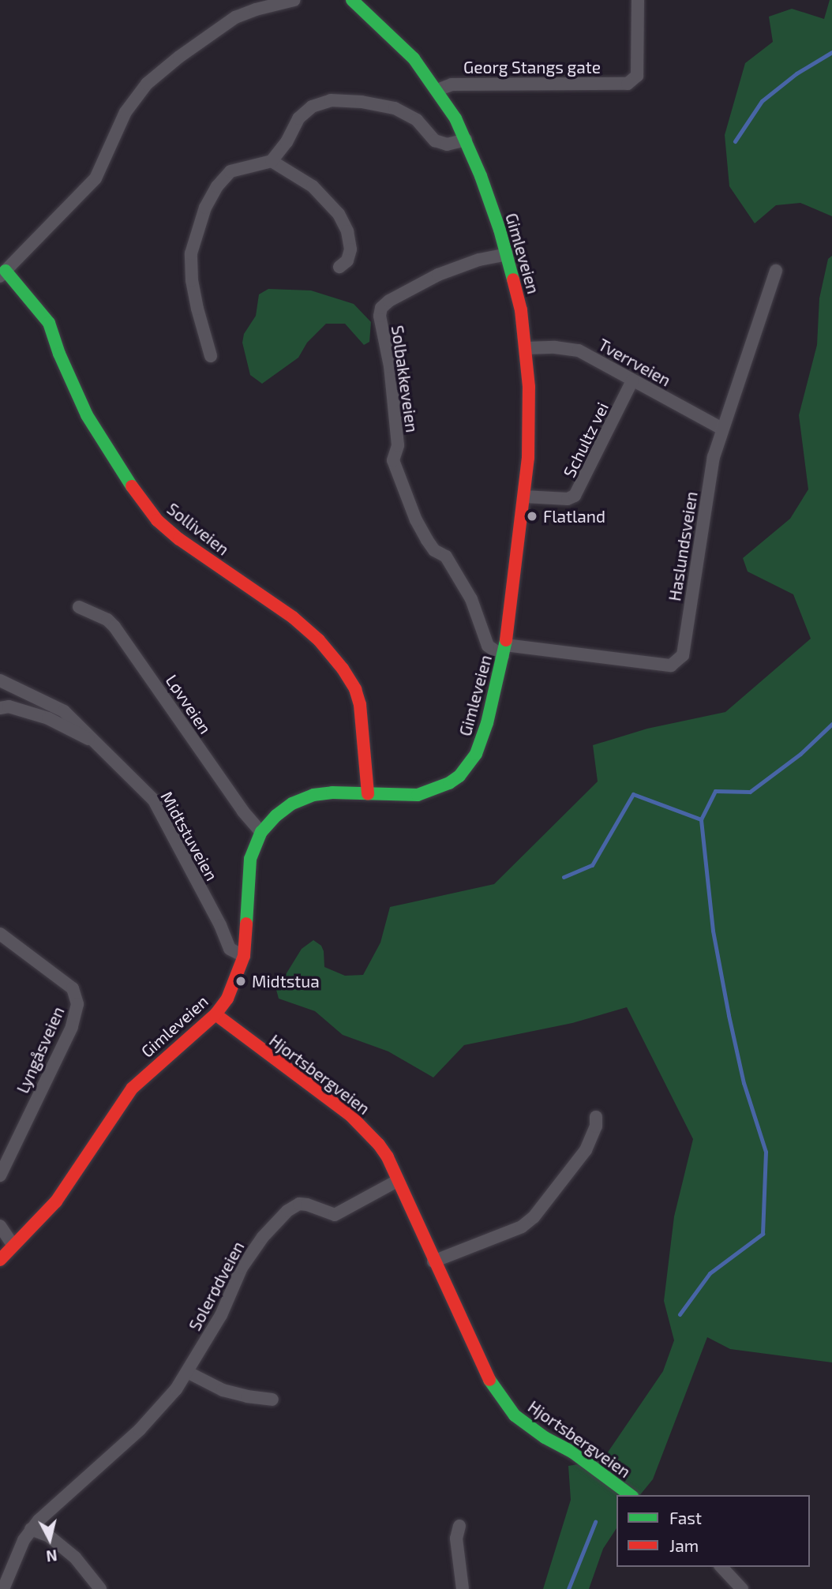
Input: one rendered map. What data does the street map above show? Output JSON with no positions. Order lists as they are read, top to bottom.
{
  "streets": {
    "street": [
      "Georg Stangs gate",
      "Gimleveien",
      "Tverrveien",
      "Solbakkeveien",
      "Schultz vei",
      "Solliveien",
      "Haslundsveien",
      "Løvveien",
      "Midtstuveien",
      "Lyngåsveien",
      "Hjortsbergveien",
      "Solerødveien"
    ]
  },
  "crossings": [
    ["Georg Stangs gate", "Gimleveien"],
    ["Gimleveien", "Tverrveien"],
    ["Gimleveien", "Solbakkeveien"],
    ["Gimleveien", "Schultz vei"],
    ["Gimleveien", "Solliveien"],
    ["Gimleveien", "Haslundsveien"],
    ["Gimleveien", "Løvveien"],
    ["Gimleveien", "Midtstuveien"],
    ["Gimleveien", "Hjortsbergveien"],
    ["Tverrveien", "Schultz vei"],
    ["Tverrveien", "Haslundsveien"],
    ["Solbakkeveien", "Haslundsveien"],
    ["Hjortsbergveien", "Solerødveien"]
  ],
  "places": ["Flatland", "Midtstua"],
  "legend": ["Fast", "Jam"],
  "north": "bottom"
}
